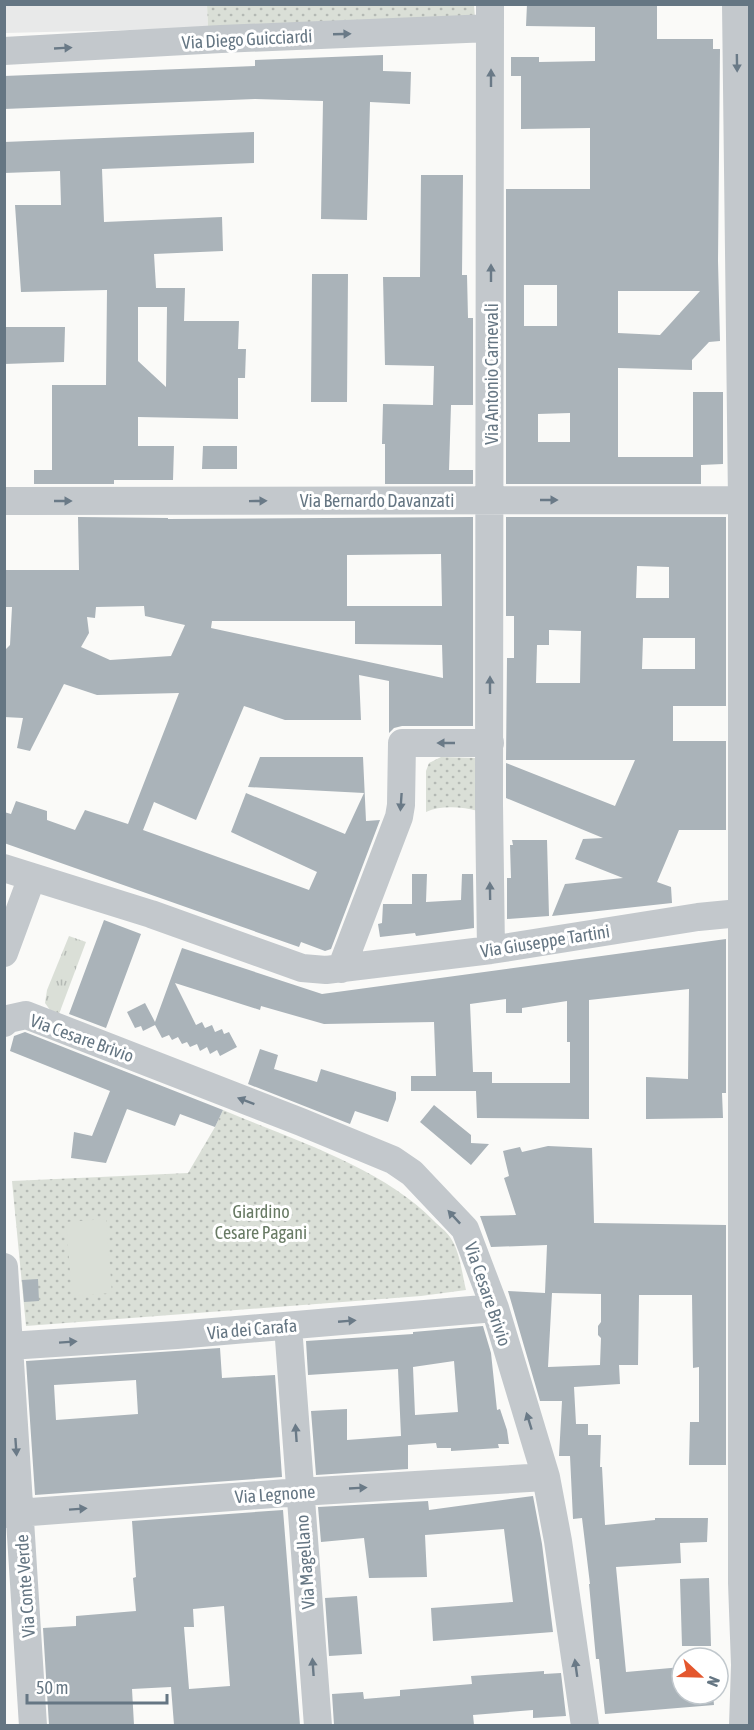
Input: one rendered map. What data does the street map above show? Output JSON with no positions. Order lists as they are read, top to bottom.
{
  "streets": {
    "street": [
      "Via Diego Guicciardi",
      "Via Antonio Carnevali",
      "Via Bernardo Davanzati",
      "Via Giuseppe Tartini",
      "Via Cesare Brivio",
      "Via dei Carafa",
      "Via Legnone",
      "Via Magellano",
      "Via Conte Verde"
    ]
  },
  "crossings": [
    ["Via Diego Guicciardi", "Via Antonio Carnevali"],
    ["Via Antonio Carnevali", "Via Bernardo Davanzati"],
    ["Via Antonio Carnevali", "Via Giuseppe Tartini"],
    ["Via Cesare Brivio", "Via dei Carafa"],
    ["Via Cesare Brivio", "Via Legnone"],
    ["Via dei Carafa", "Via Magellano"],
    ["Via dei Carafa", "Via Conte Verde"],
    ["Via Legnone", "Via Magellano"],
    ["Via Legnone", "Via Conte Verde"]
  ],
  "one_way": [
    "Via Diego Guicciardi",
    "Via Bernardo Davanzati",
    "Via Cesare Brivio",
    "Via dei Carafa",
    "Via Legnone",
    "Via Magellano",
    "Via Conte Verde"
  ],
  "parks": ["Giardino Cesare Pagani"],
  "scale_bar": "50 m",
  "north": "right"
}
